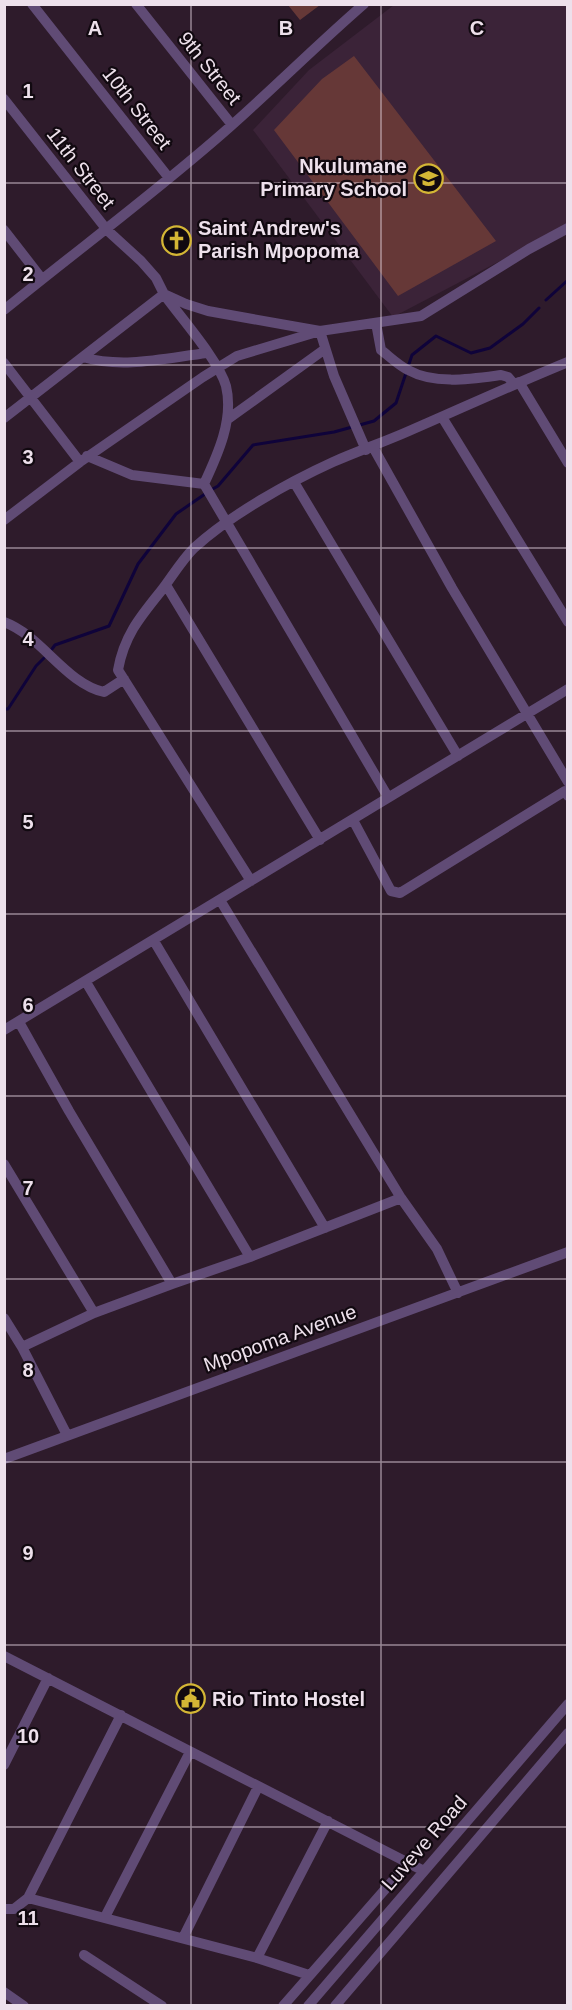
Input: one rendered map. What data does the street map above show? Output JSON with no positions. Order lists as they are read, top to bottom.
{
  "streets": {
    "street": [
      "9th Street",
      "10th Street",
      "11th Street",
      "Mpopoma Avenue",
      "Luveve Road"
    ]
  },
  "places": {
    "school or university": ["Nkulumane Primary School"],
    "church": ["Saint Andrew's Parish Mpopoma"],
    "public building": ["Rio Tinto Hostel"]
  },
  "grid": {
    "columns": ["A", "B", "C"],
    "rows": [
      "1",
      "2",
      "3",
      "4",
      "5",
      "6",
      "7",
      "8",
      "9",
      "10",
      "11"
    ]
  }
}
